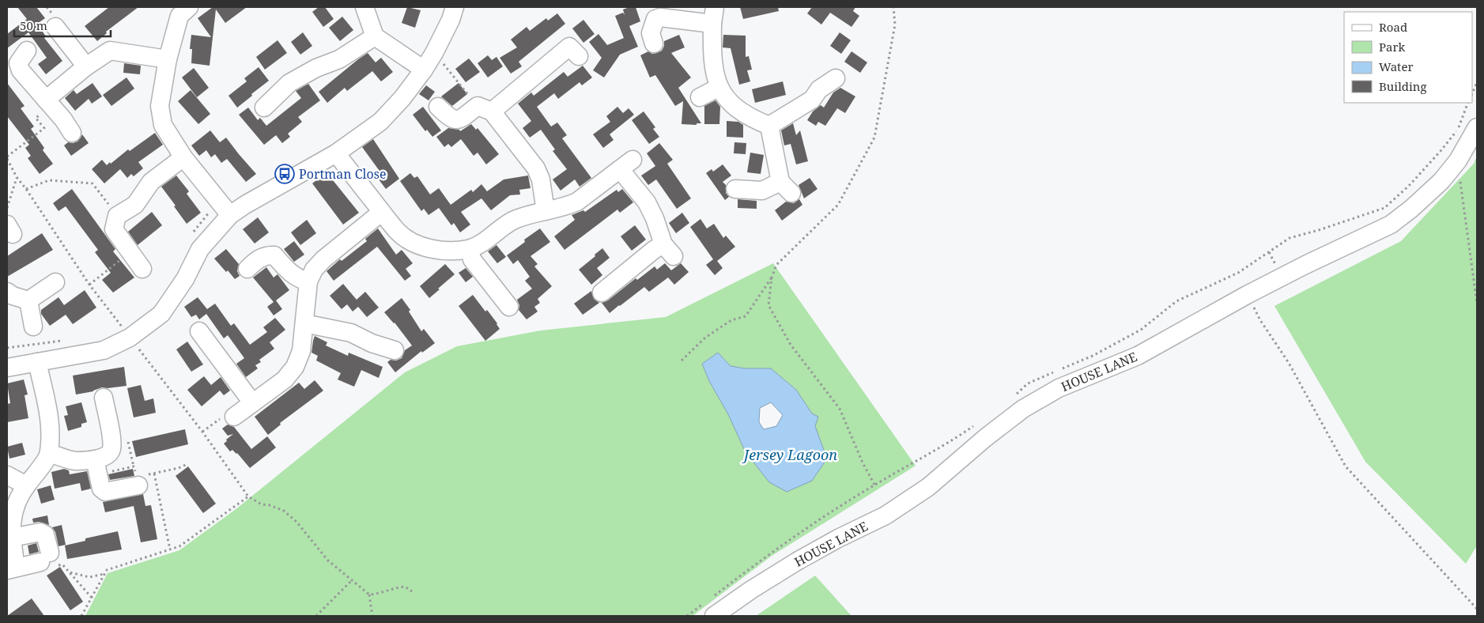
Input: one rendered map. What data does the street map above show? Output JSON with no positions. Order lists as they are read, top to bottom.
{
  "streets": {
    "street": ["HOUSE LANE"]
  },
  "water": ["Jersey Lagoon"],
  "places": {
    "bus stop": ["Portman Close"]
  },
  "legend": [
    "Road",
    "Park",
    "Water",
    "Building"
  ],
  "scale_bar": "50 m"
}
